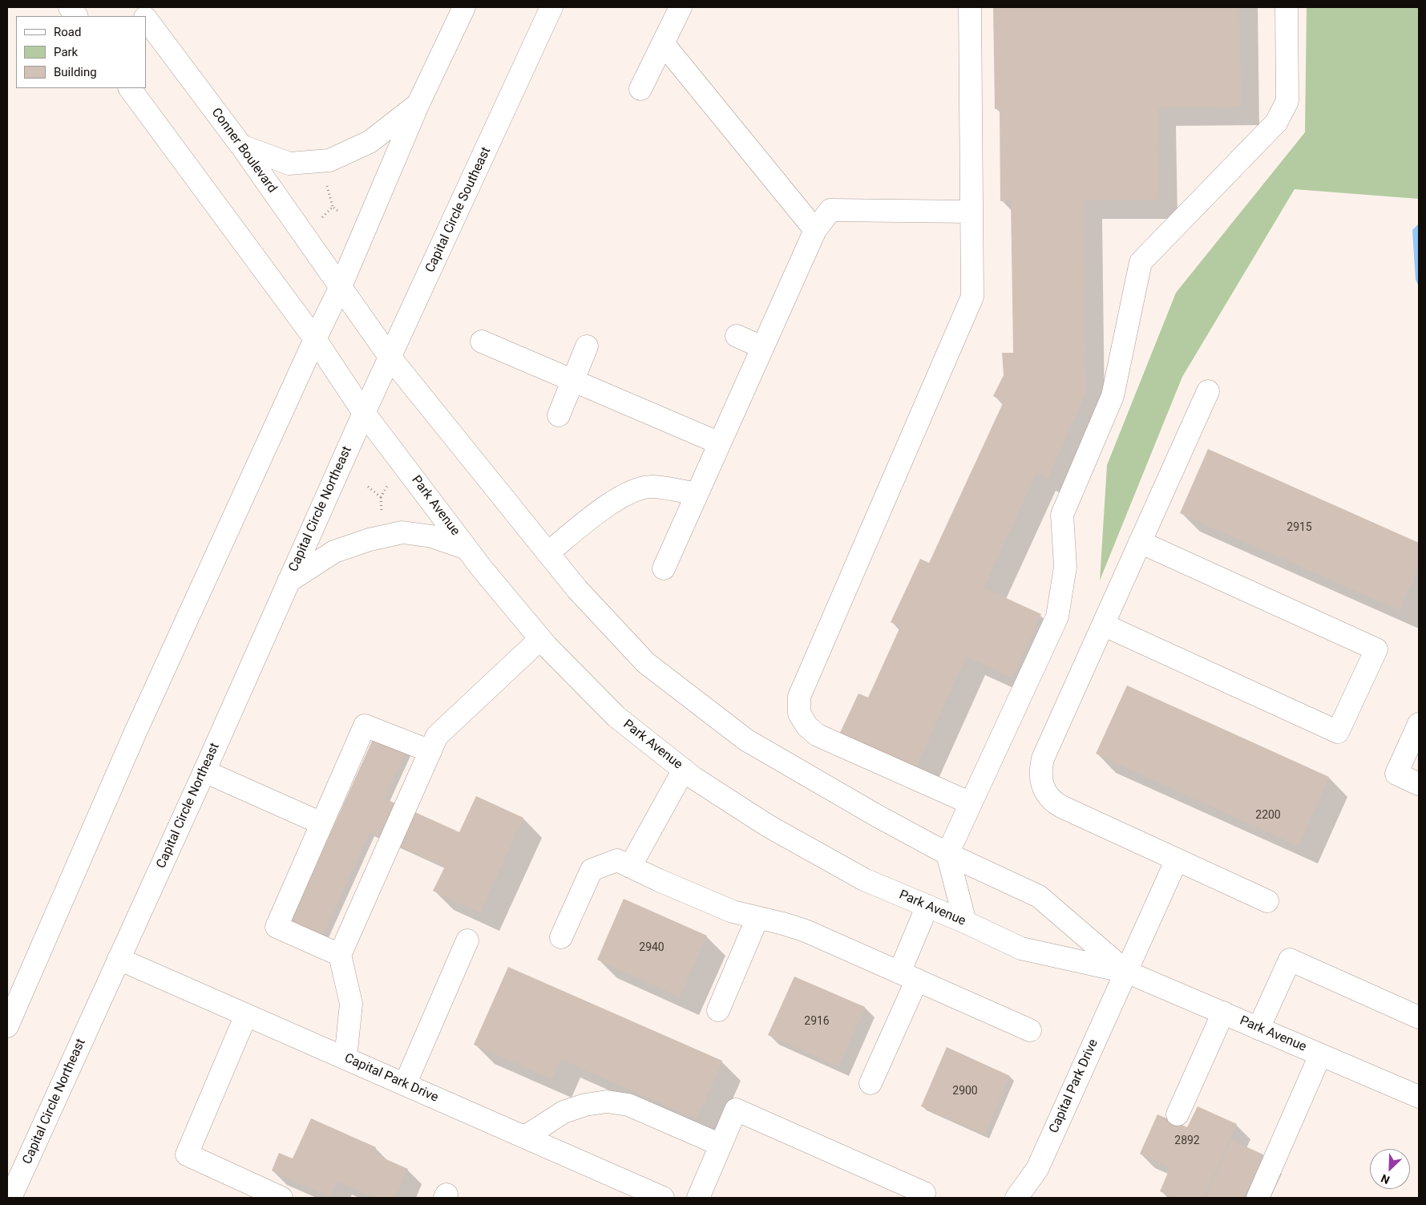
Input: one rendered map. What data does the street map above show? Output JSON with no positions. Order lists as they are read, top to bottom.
{
  "streets": {
    "main road": [
      "Conner Boulevard",
      "Capital Circle Southeast",
      "Park Avenue",
      "Capital Circle Northeast",
      "Capital Park Drive"
    ]
  },
  "crossings": [
    ["Conner Boulevard", "Park Avenue"],
    ["Capital Circle Southeast", "Park Avenue"],
    ["Capital Circle Southeast", "Capital Circle Northeast"],
    ["Park Avenue", "Capital Circle Northeast"],
    ["Park Avenue", "Capital Park Drive"],
    ["Capital Circle Northeast", "Capital Park Drive"]
  ],
  "house_numbers": [
    "2915",
    "2200",
    "2940",
    "2916",
    "2900",
    "2892"
  ],
  "legend": ["Road", "Park", "Building"],
  "north": "bottom left"
}
